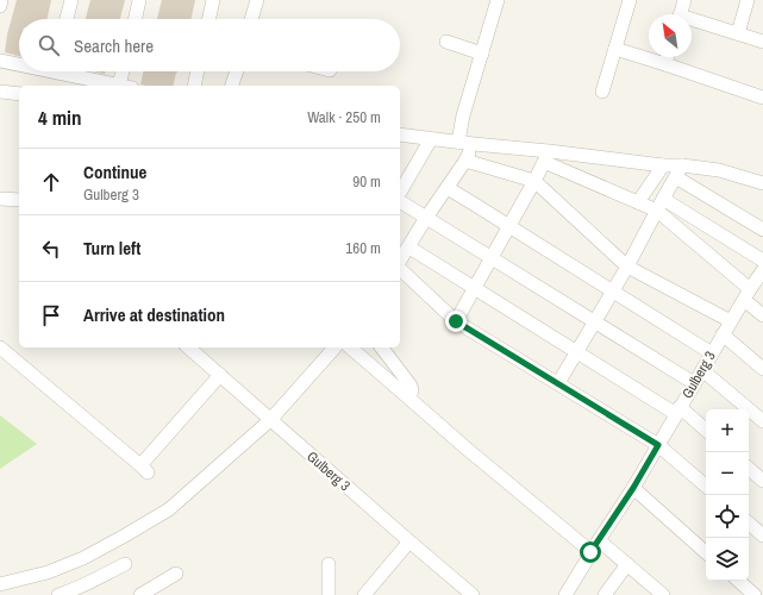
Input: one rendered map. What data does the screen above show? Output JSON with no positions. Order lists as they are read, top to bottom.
{
  "streets": {
    "street": ["Gulberg 3"]
  },
  "north": "top left",
  "page": {
    "search": "Search here",
    "heading": ["4 min", "Walk · 250 m"],
    "list": [
      ["Continue", "Gulberg 3", "90 m"],
      ["Turn left", "160 m"],
      "Arrive at destination"
    ],
    "map_buttons": ["+", "−"]
  }
}
